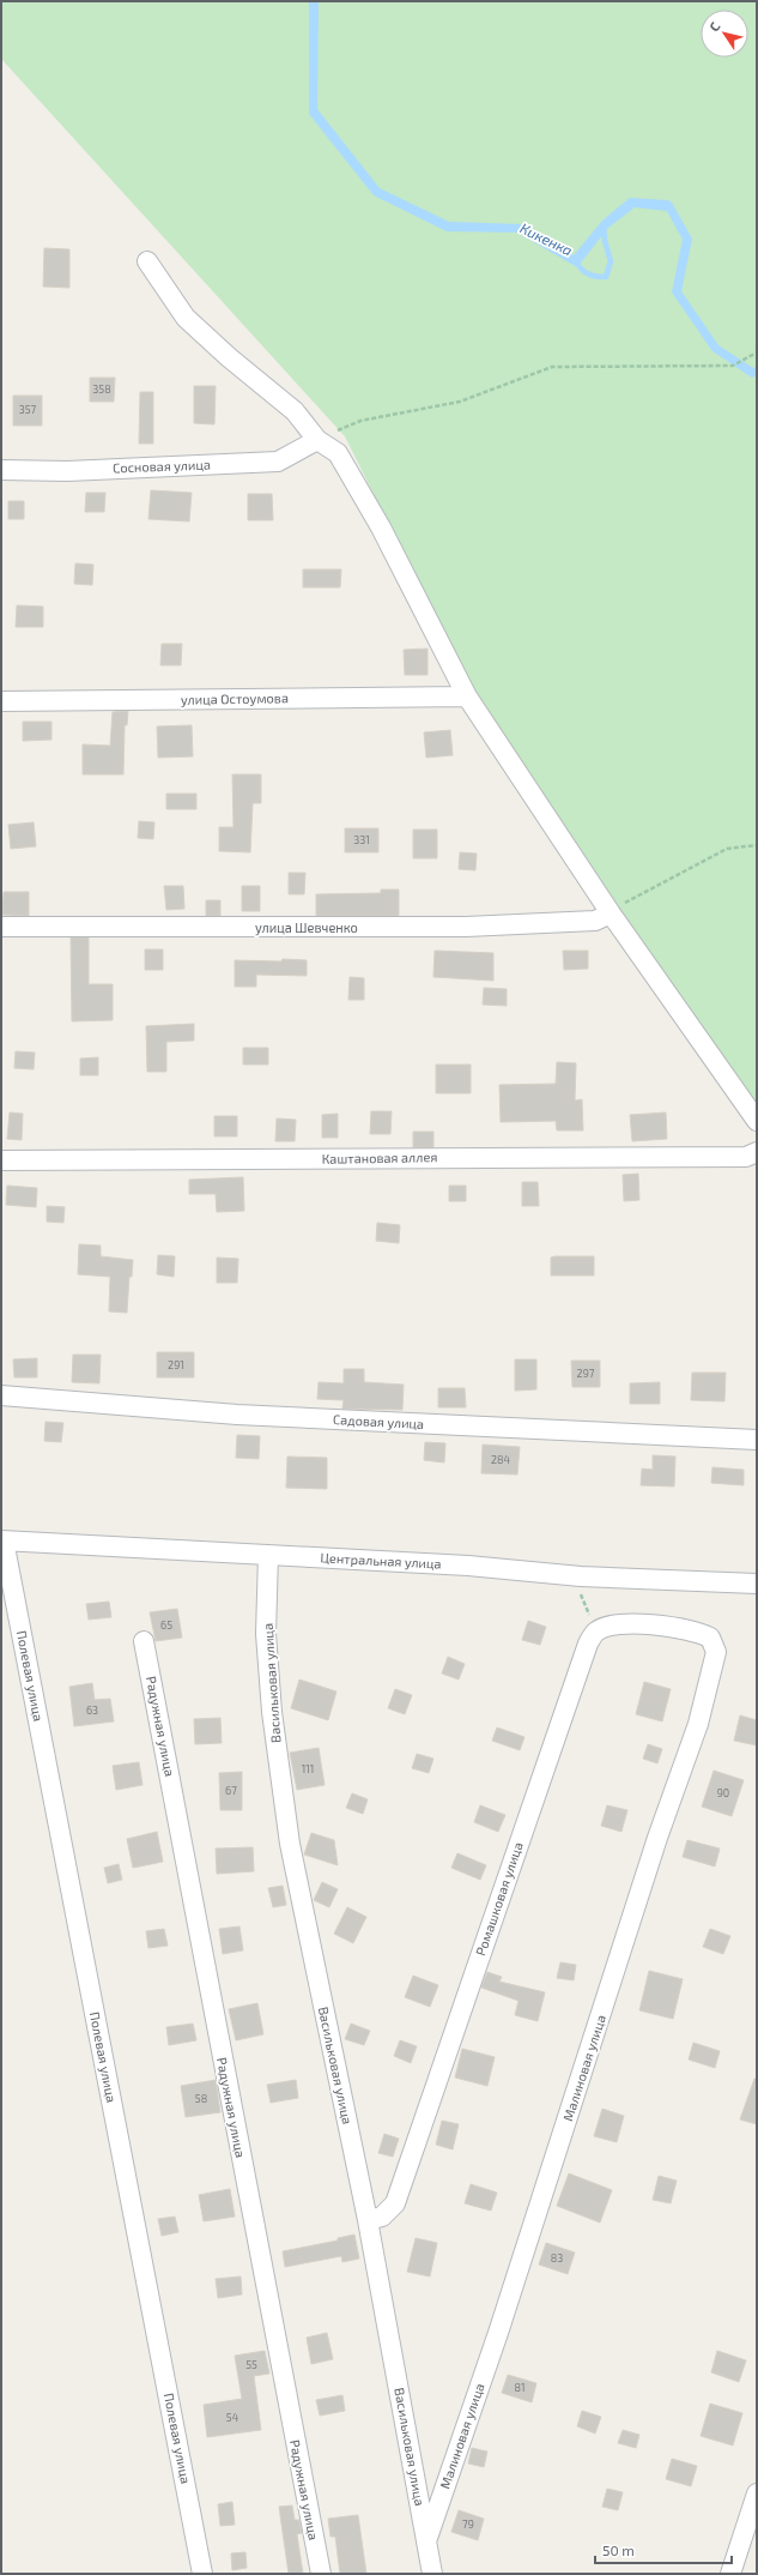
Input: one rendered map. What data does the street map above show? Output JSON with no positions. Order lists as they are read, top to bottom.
{
  "streets": {
    "street": [
      "Сосновая улица",
      "улица Остоумова",
      "улица Шевченко",
      "Каштановая аллея",
      "Садовая улица",
      "Центральная улица",
      "Полевая улица",
      "Васильковая улица",
      "Радужная улица",
      "Ромашковая улица",
      "Малиновая улица"
    ]
  },
  "crossings": [
    ["Центральная улица", "Полевая улица"],
    ["Центральная улица", "Васильковая улица"],
    ["Васильковая улица", "Ромашковая улица"],
    ["Васильковая улица", "Малиновая улица"],
    ["Ромашковая улица", "Малиновая улица"]
  ],
  "water": ["Кикенка"],
  "house_numbers": [
    "358",
    "357",
    "331",
    "291",
    "297",
    "284",
    "65",
    "63",
    "111",
    "67",
    "90",
    "58",
    "83",
    "55",
    "81",
    "54",
    "79"
  ],
  "scale_bar": "50 m",
  "north": "top left"
}
